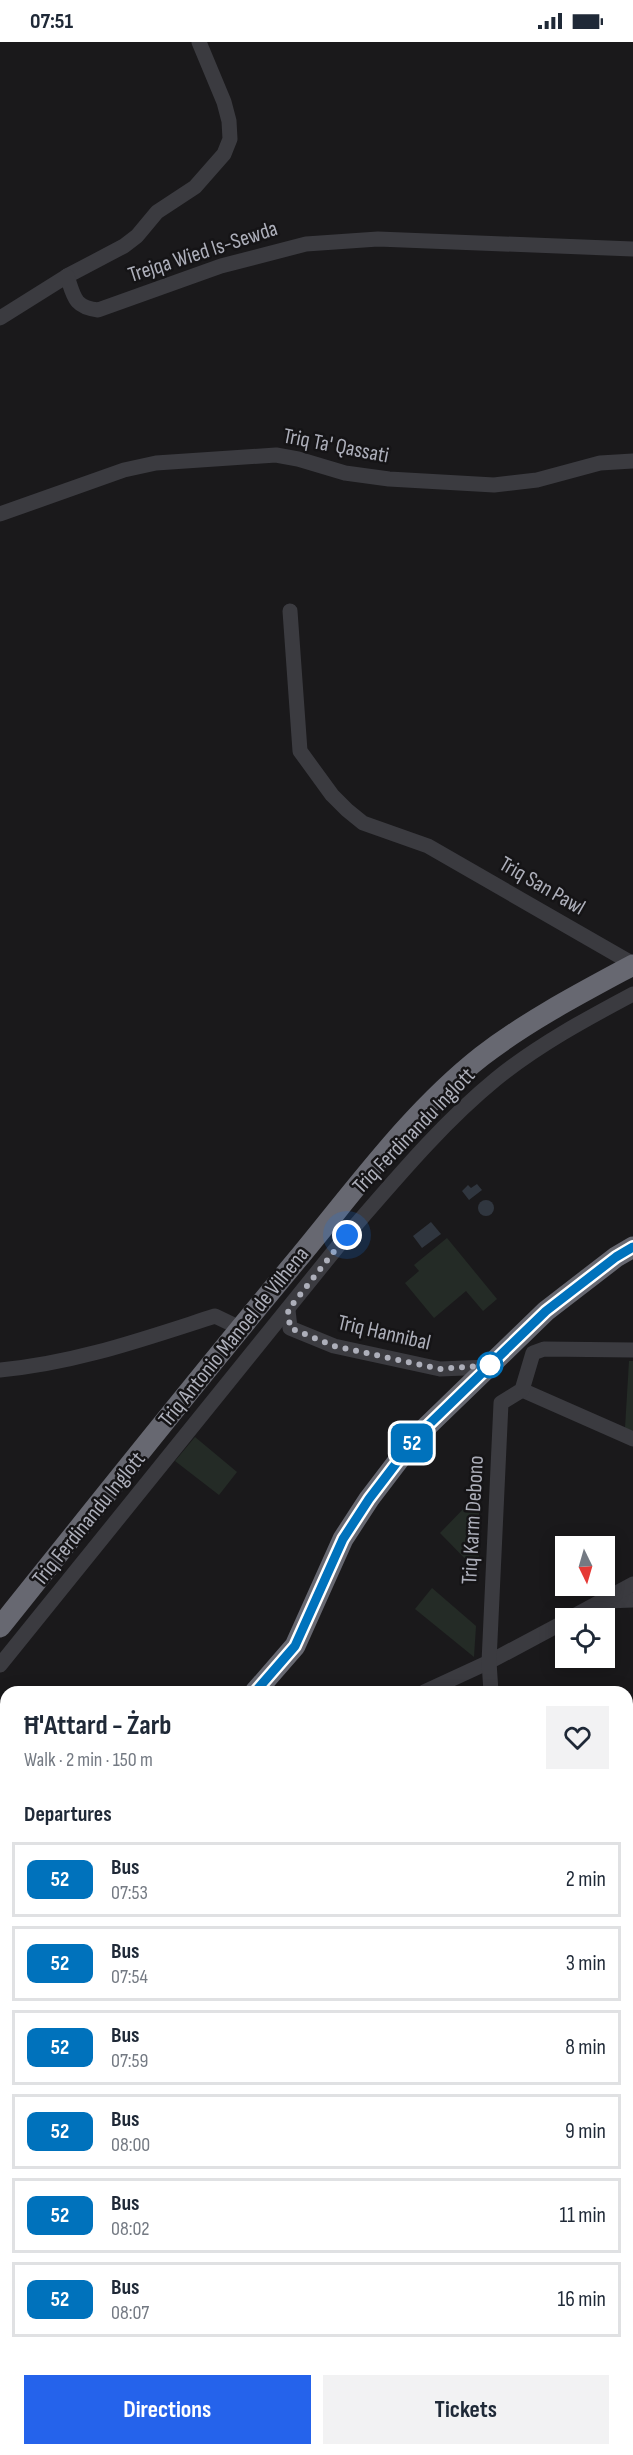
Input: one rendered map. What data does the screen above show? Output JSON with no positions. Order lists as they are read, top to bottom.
{
  "streets": {
    "highway": ["Triq Antonio Manoel de Vilhena"],
    "street": [
      "Trejqa Wied Is-Sewda",
      "Triq Ta' Qassati",
      "Triq San Pawl",
      "Triq Ferdinandu Inglott",
      "Triq Hannibal",
      "Triq Karm Debono"
    ]
  },
  "crossings": [
    ["Triq San Pawl", "Triq Antonio Manoel de Vilhena"],
    ["Triq Ferdinandu Inglott", "Triq Hannibal"]
  ],
  "lines": ["bus line 52"],
  "north": "bottom",
  "page": {
    "status": "07:51",
    "on_map": "52",
    "heading": [
      ["Ħ'Attard - Żarb", "Walk · 2 min · 150 m"],
      "Departures"
    ],
    "list": [
      {
        "mark": "52",
        "name": "Bus",
        "note": "07:53",
        "value": "2 min"
      },
      {
        "mark": "52",
        "name": "Bus",
        "note": "07:54",
        "value": "3 min"
      },
      {
        "mark": "52",
        "name": "Bus",
        "note": "07:59",
        "value": "8 min"
      },
      {
        "mark": "52",
        "name": "Bus",
        "note": "08:00",
        "value": "9 min"
      },
      {
        "mark": "52",
        "name": "Bus",
        "note": "08:02",
        "value": "11 min"
      },
      {
        "mark": "52",
        "name": "Bus",
        "note": "08:07",
        "value": "16 min"
      }
    ],
    "buttons": ["Directions", "Tickets"]
  }
}
